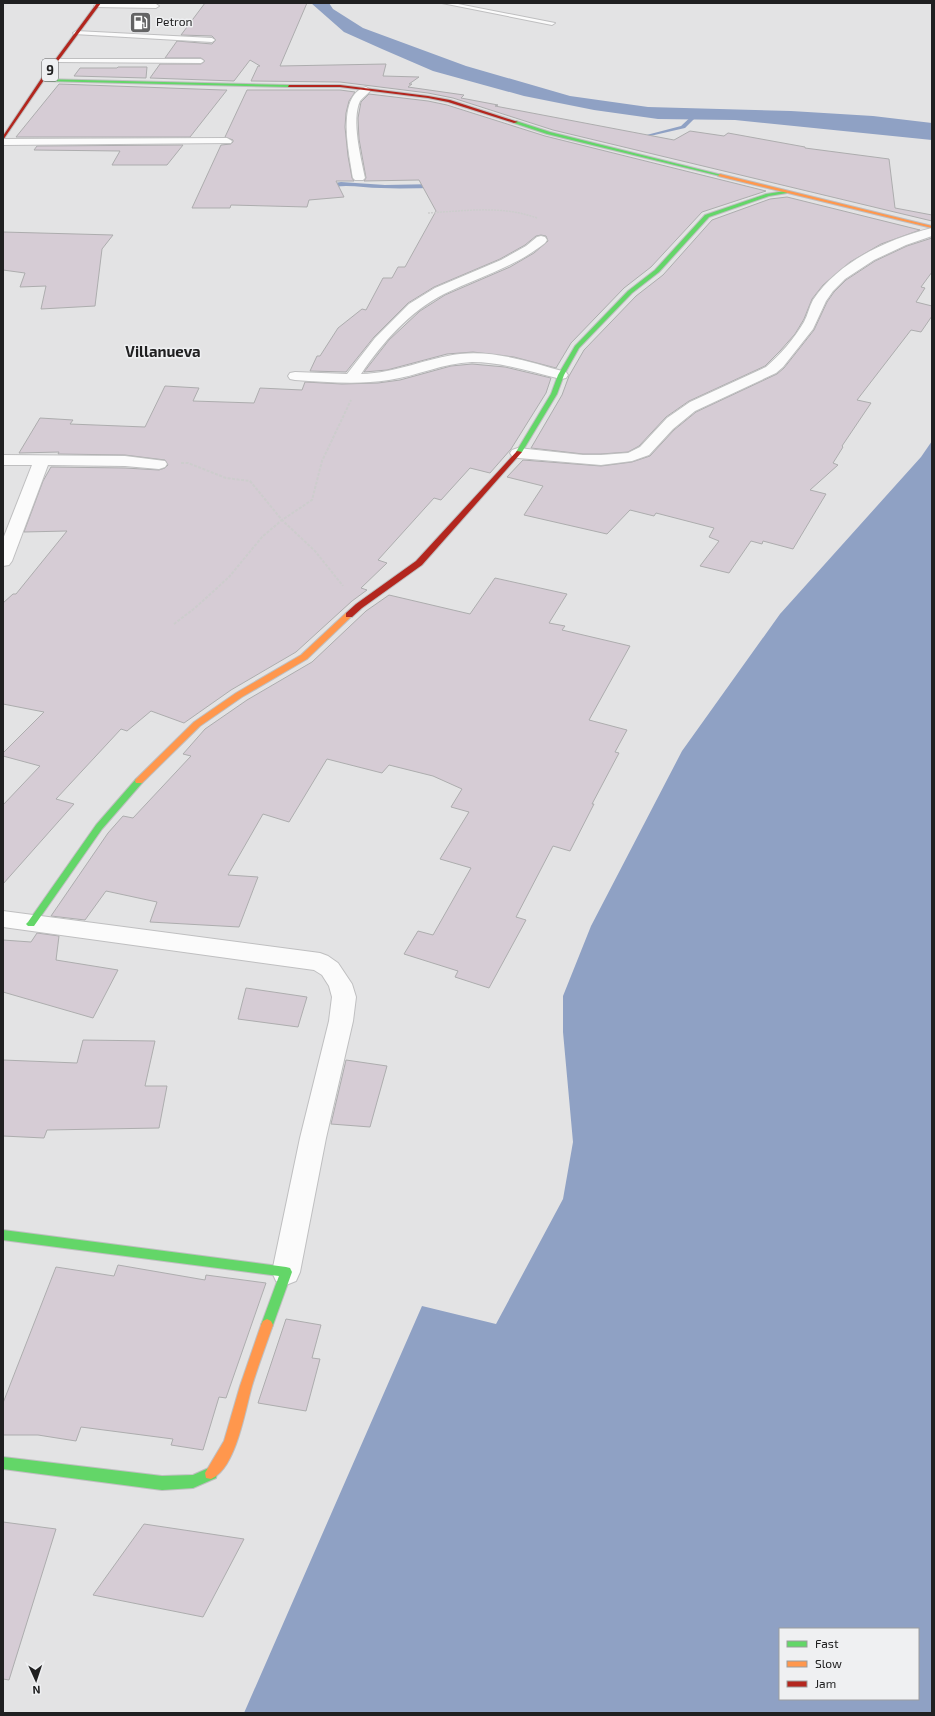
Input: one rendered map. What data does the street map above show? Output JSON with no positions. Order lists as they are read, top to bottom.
{
  "streets": {
    "main road": ["9"]
  },
  "districts": ["Villanueva"],
  "places": {
    "fuel station": ["Petron"]
  },
  "legend": ["Fast", "Slow", "Jam"],
  "north": "bottom"
}
